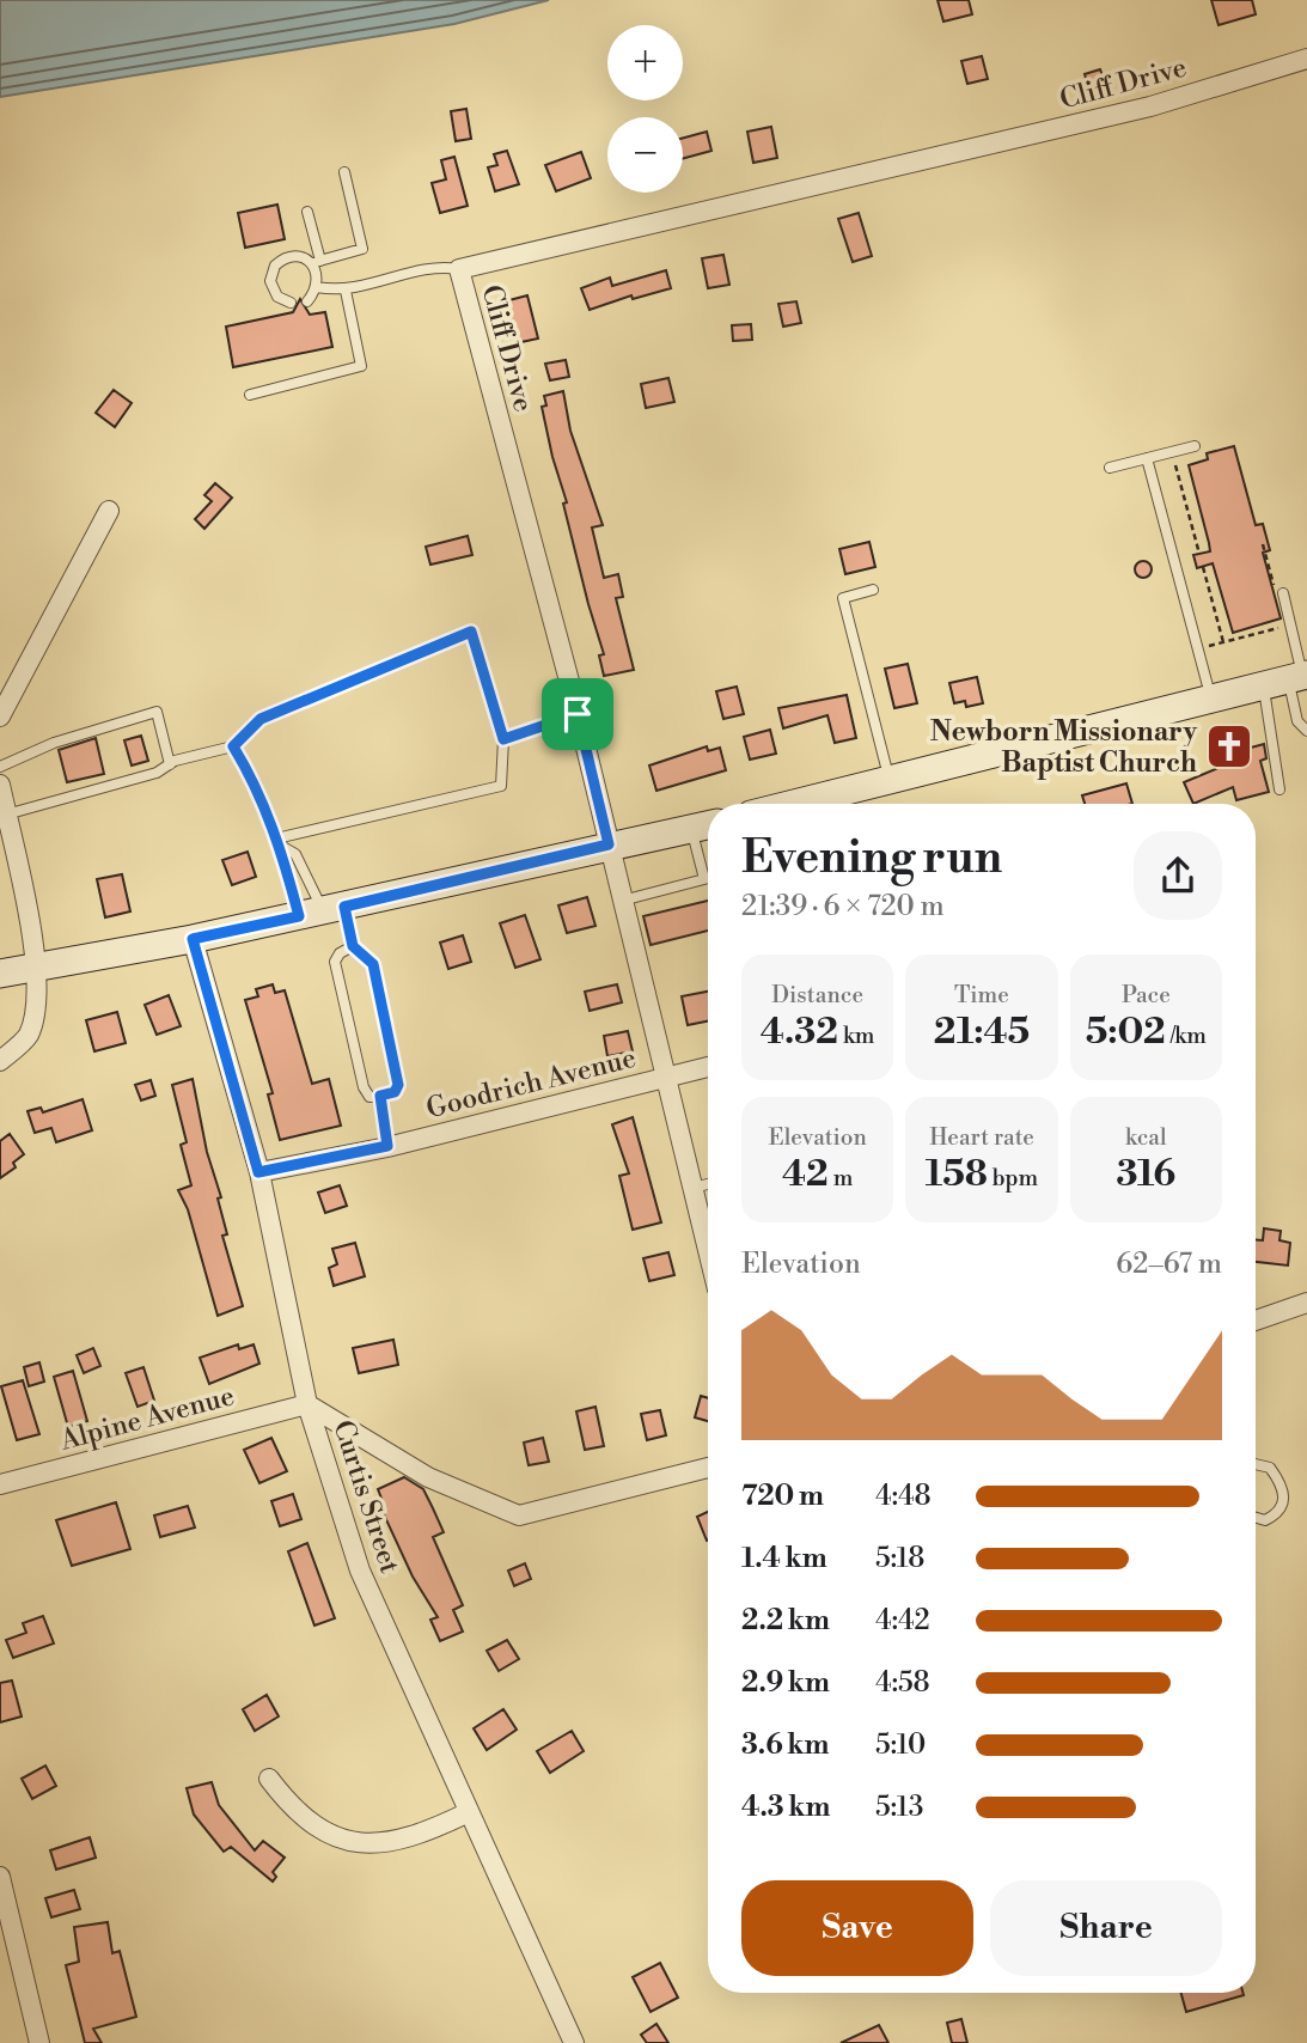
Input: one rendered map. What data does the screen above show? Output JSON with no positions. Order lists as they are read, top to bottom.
{
  "streets": {
    "street": [
      "Cliff Drive",
      "Goodrich Avenue",
      "Alpine Avenue",
      "Curtis Street"
    ]
  },
  "crossings": [
    ["Cliff Drive", "Goodrich Avenue"],
    ["Goodrich Avenue", "Curtis Street"],
    ["Alpine Avenue", "Curtis Street"]
  ],
  "places": {
    "church": ["Newborn Missionary Baptist Church"]
  },
  "page": {
    "map_buttons": ["+", "−"],
    "heading": ["Evening run", "21:39 · 6 × 720 m"],
    "stats": [
      ["Distance", "4.32 km"],
      ["Time", "21:45"],
      ["Pace", "5:02 /km"],
      ["Elevation", "42 m"],
      ["Heart rate", "158 bpm"],
      ["kcal", "316"]
    ],
    "chart": ["Elevation", "62–67 m"],
    "list": [
      {
        "name": "720 m",
        "note": "4:48"
      },
      {
        "name": "1.4 km",
        "note": "5:18"
      },
      {
        "name": "2.2 km",
        "note": "4:42"
      },
      {
        "name": "2.9 km",
        "note": "4:58"
      },
      {
        "name": "3.6 km",
        "note": "5:10"
      },
      {
        "name": "4.3 km",
        "note": "5:13"
      }
    ],
    "buttons": ["Save", "Share"]
  }
}
